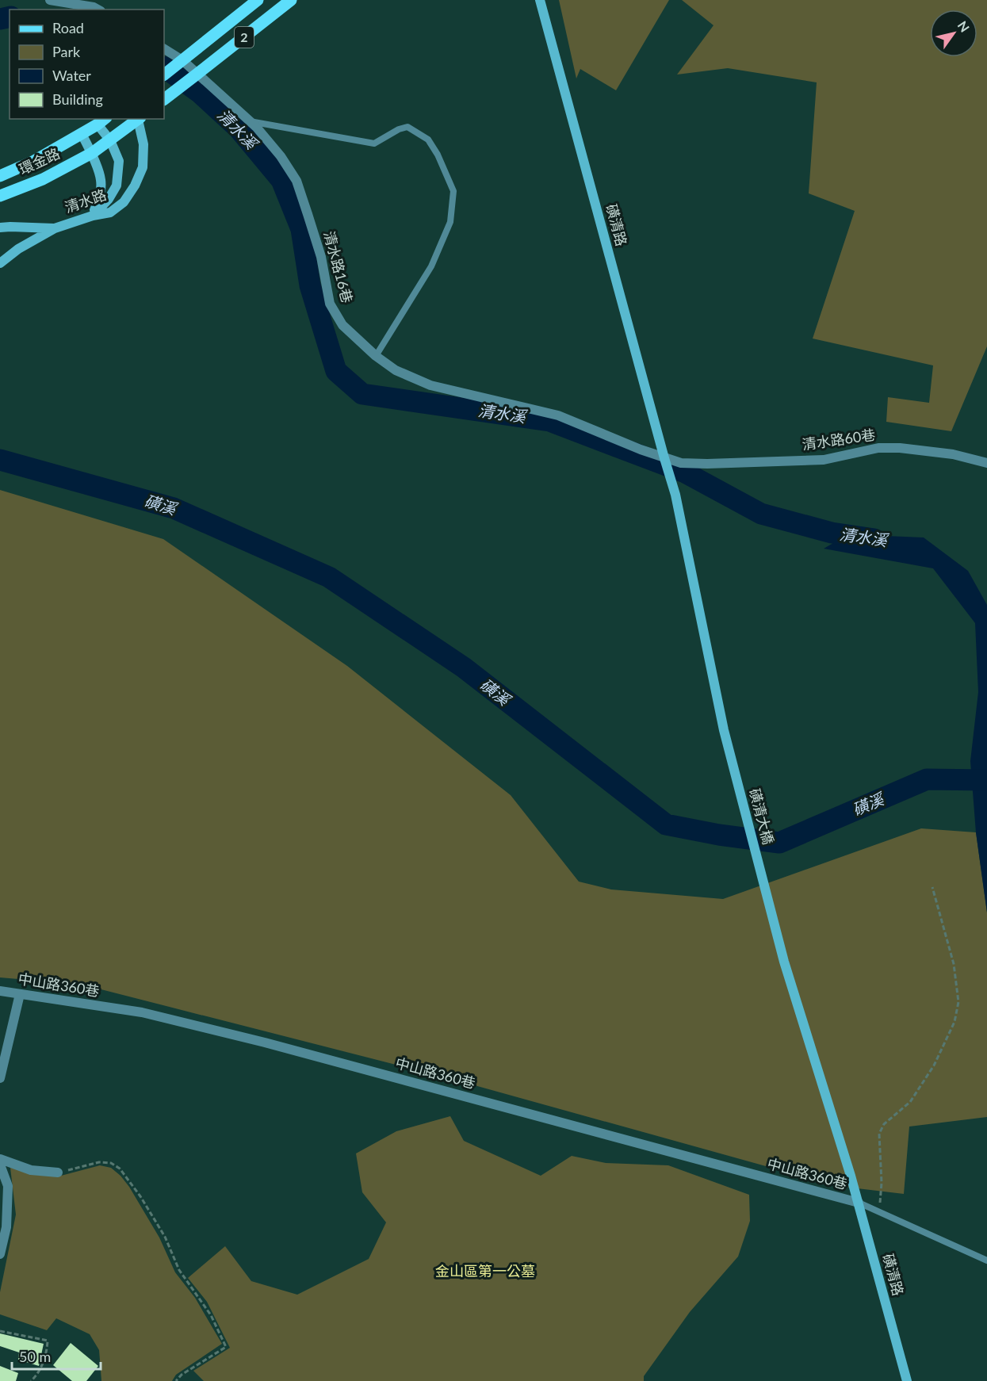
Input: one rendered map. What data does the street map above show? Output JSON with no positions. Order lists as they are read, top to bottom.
{
  "streets": {
    "main road": ["2", "環金路", "清水路"],
    "street": [
      "磺清路",
      "清水路16巷",
      "清水路60巷",
      "磺清大橋",
      "中山路360巷"
    ]
  },
  "crossings": [
    ["2", "清水路16巷"],
    ["環金路", "清水路"],
    ["磺清路", "清水路16巷"],
    ["磺清路", "清水路60巷"],
    ["磺清路", "磺清大橋"],
    ["磺清路", "中山路360巷"],
    ["清水路16巷", "清水路60巷"],
    ["清水路16巷", "磺清大橋"],
    ["清水路60巷", "磺清大橋"]
  ],
  "water": ["清水溪", "磺溪"],
  "parks": ["金山區第一公墓"],
  "legend": [
    "Road",
    "Park",
    "Water",
    "Building"
  ],
  "scale_bar": "50 m",
  "north": "top right"
}
